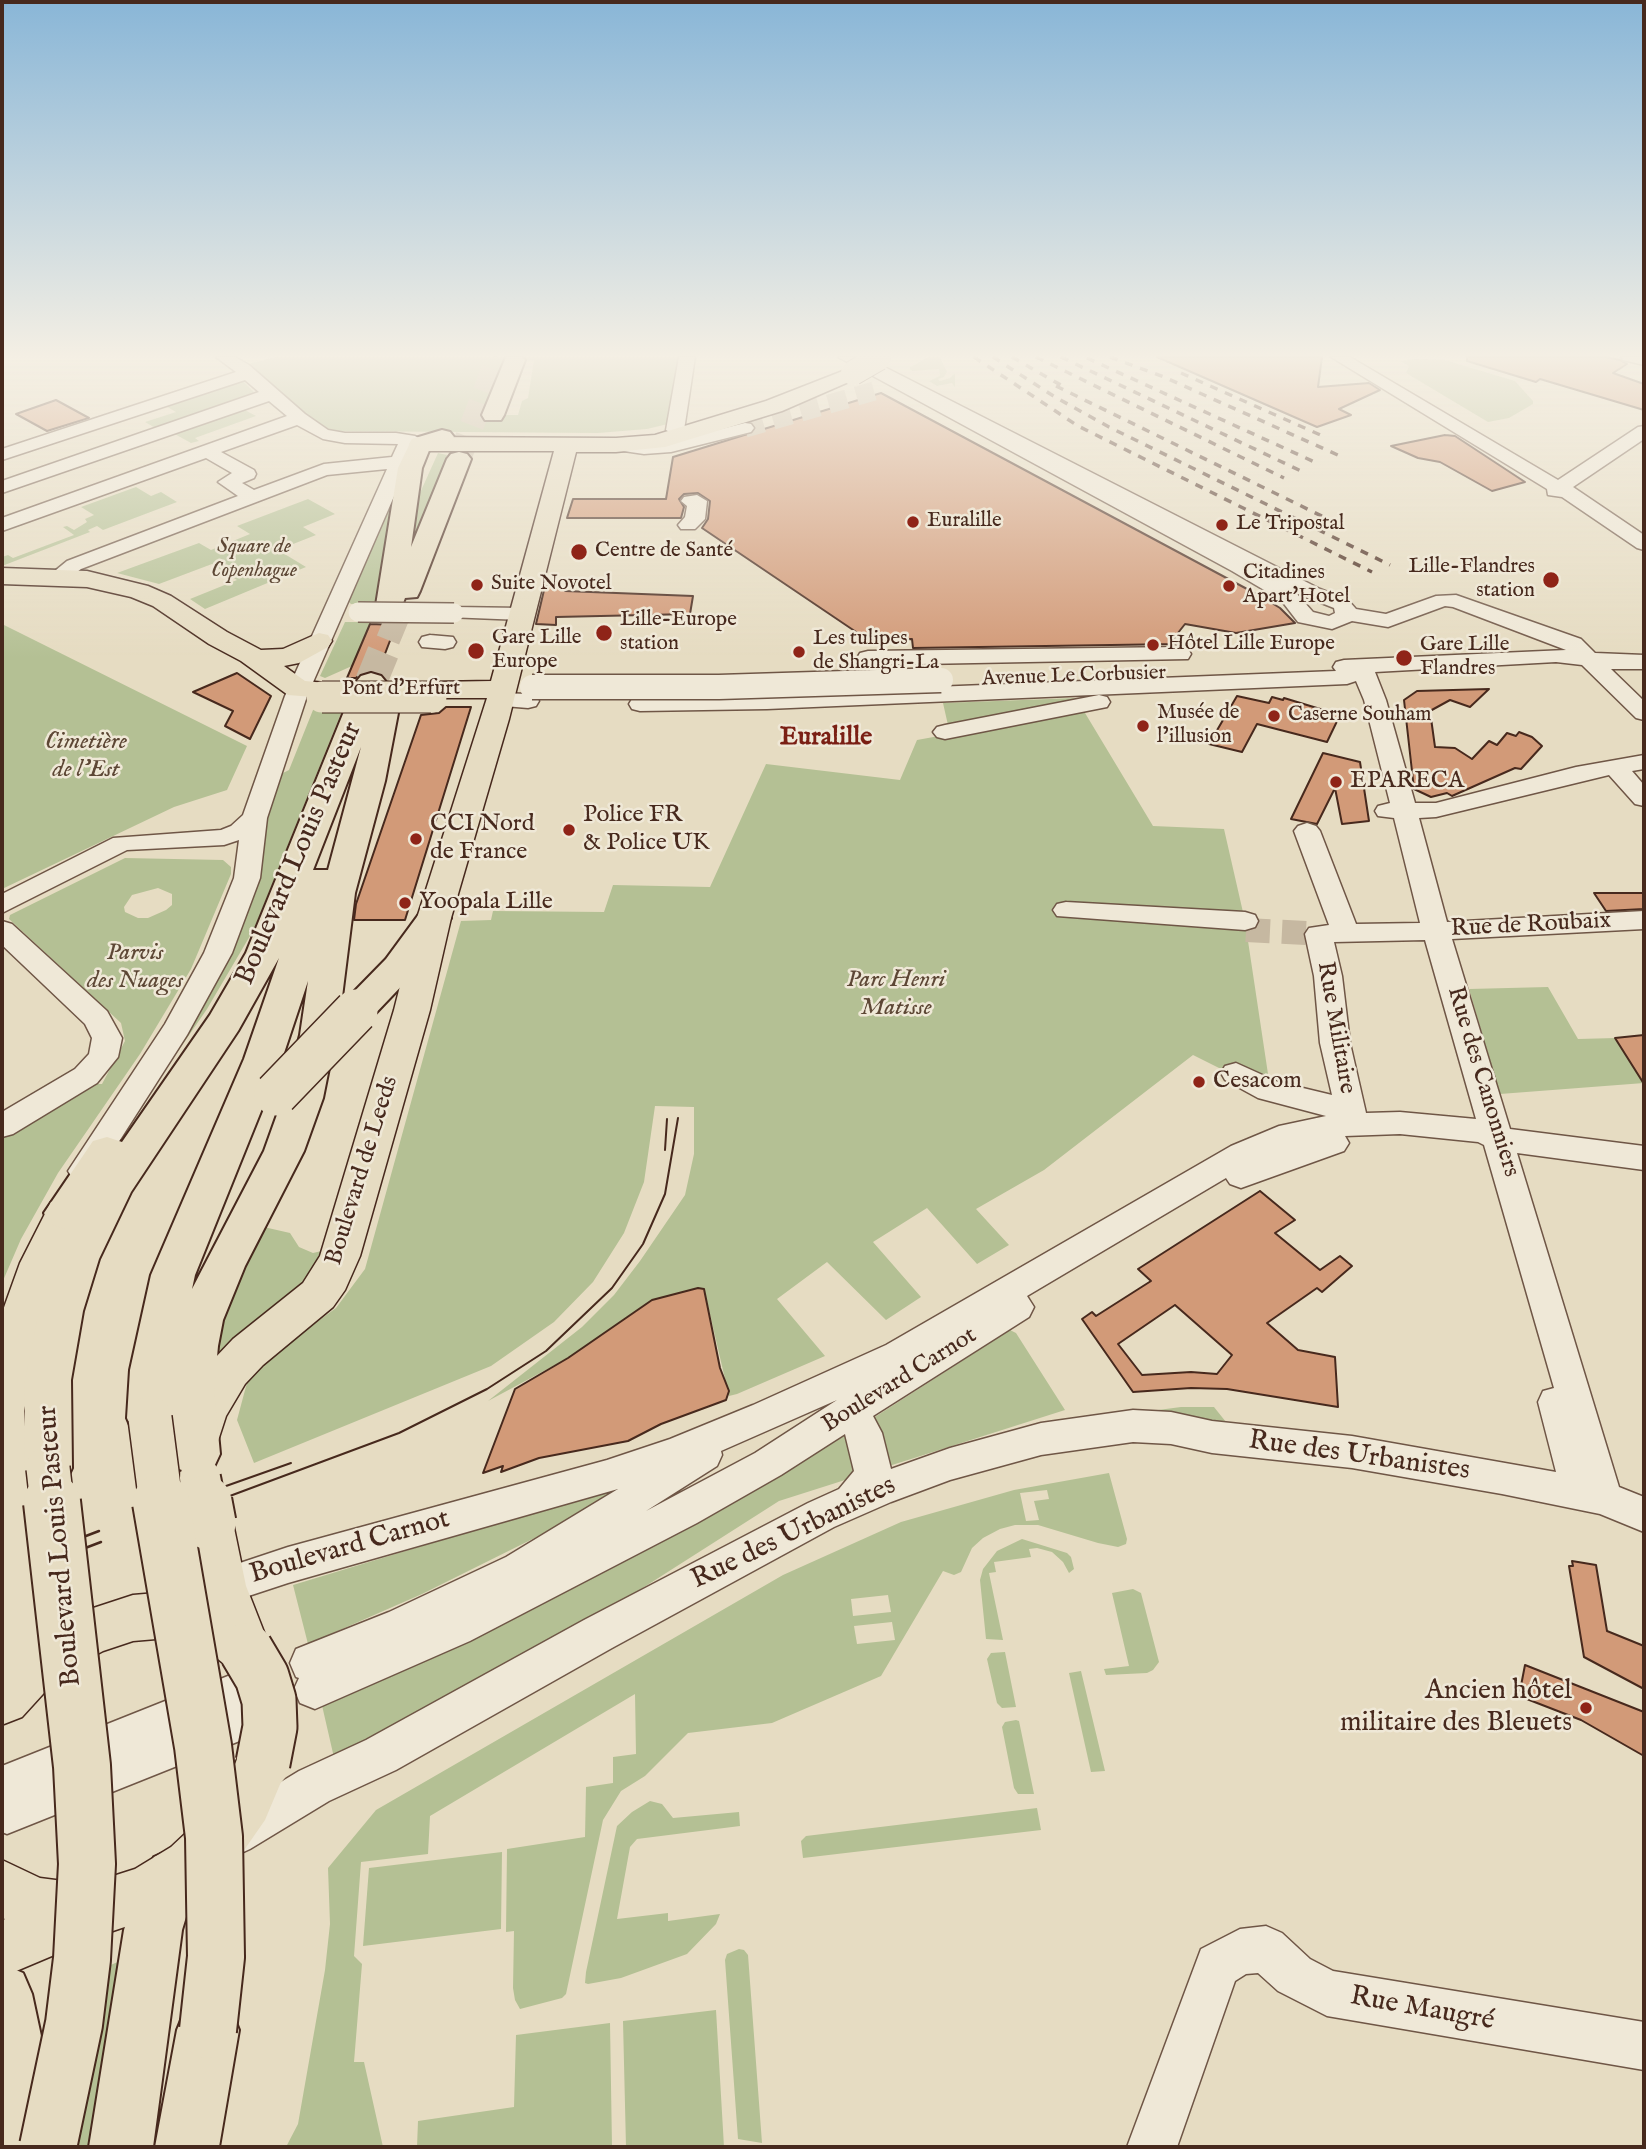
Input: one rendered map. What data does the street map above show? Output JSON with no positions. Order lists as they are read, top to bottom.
{
  "streets": {
    "highway": ["Boulevard Louis Pasteur"],
    "main road": ["Pont d'Erfurt", "Boulevard de Leeds"],
    "street": [
      "Avenue Le Corbusier",
      "Rue de Roubaix",
      "Rue Militaire",
      "Rue des Canonniers",
      "Boulevard Carnot",
      "Rue des Urbanistes",
      "Rue Maugré"
    ]
  },
  "crossings": [
    ["Avenue Le Corbusier", "Pont d'Erfurt"],
    ["Avenue Le Corbusier", "Rue des Canonniers"],
    ["Avenue Le Corbusier", "Boulevard de Leeds"],
    ["Pont d'Erfurt", "Boulevard Louis Pasteur"],
    ["Pont d'Erfurt", "Boulevard de Leeds"],
    ["Rue de Roubaix", "Rue Militaire"],
    ["Rue de Roubaix", "Rue des Canonniers"],
    ["Rue Militaire", "Boulevard Carnot"],
    ["Rue des Canonniers", "Boulevard Carnot"],
    ["Rue des Canonniers", "Rue des Urbanistes"],
    ["Boulevard de Leeds", "Boulevard Carnot"]
  ],
  "districts": ["Euralille"],
  "parks": [
    "Square de Copenhague",
    "Cimetière de l'Est",
    "Parvis des Nuages",
    "Parc Henri Matisse"
  ],
  "places": [
    "Euralille",
    "Le Tripostal",
    "Centre de Santé",
    "Lille-Flandres station",
    "Suite Novotel",
    "Citadines Apart'Hotel",
    "Lille-Europe station",
    "Hôtel Lille Europe",
    "Gare Lille Europe",
    "Les tulipes de Shangri-La",
    "Gare Lille Flandres",
    "Caserne Souham",
    "Musée de l’illusion",
    "EPARECA",
    "Police FR & Police UK",
    "CCI Nord de France",
    "Yoopala Lille",
    "Cesacom",
    "Ancien hôtel militaire des Bleuets"
  ]
}
